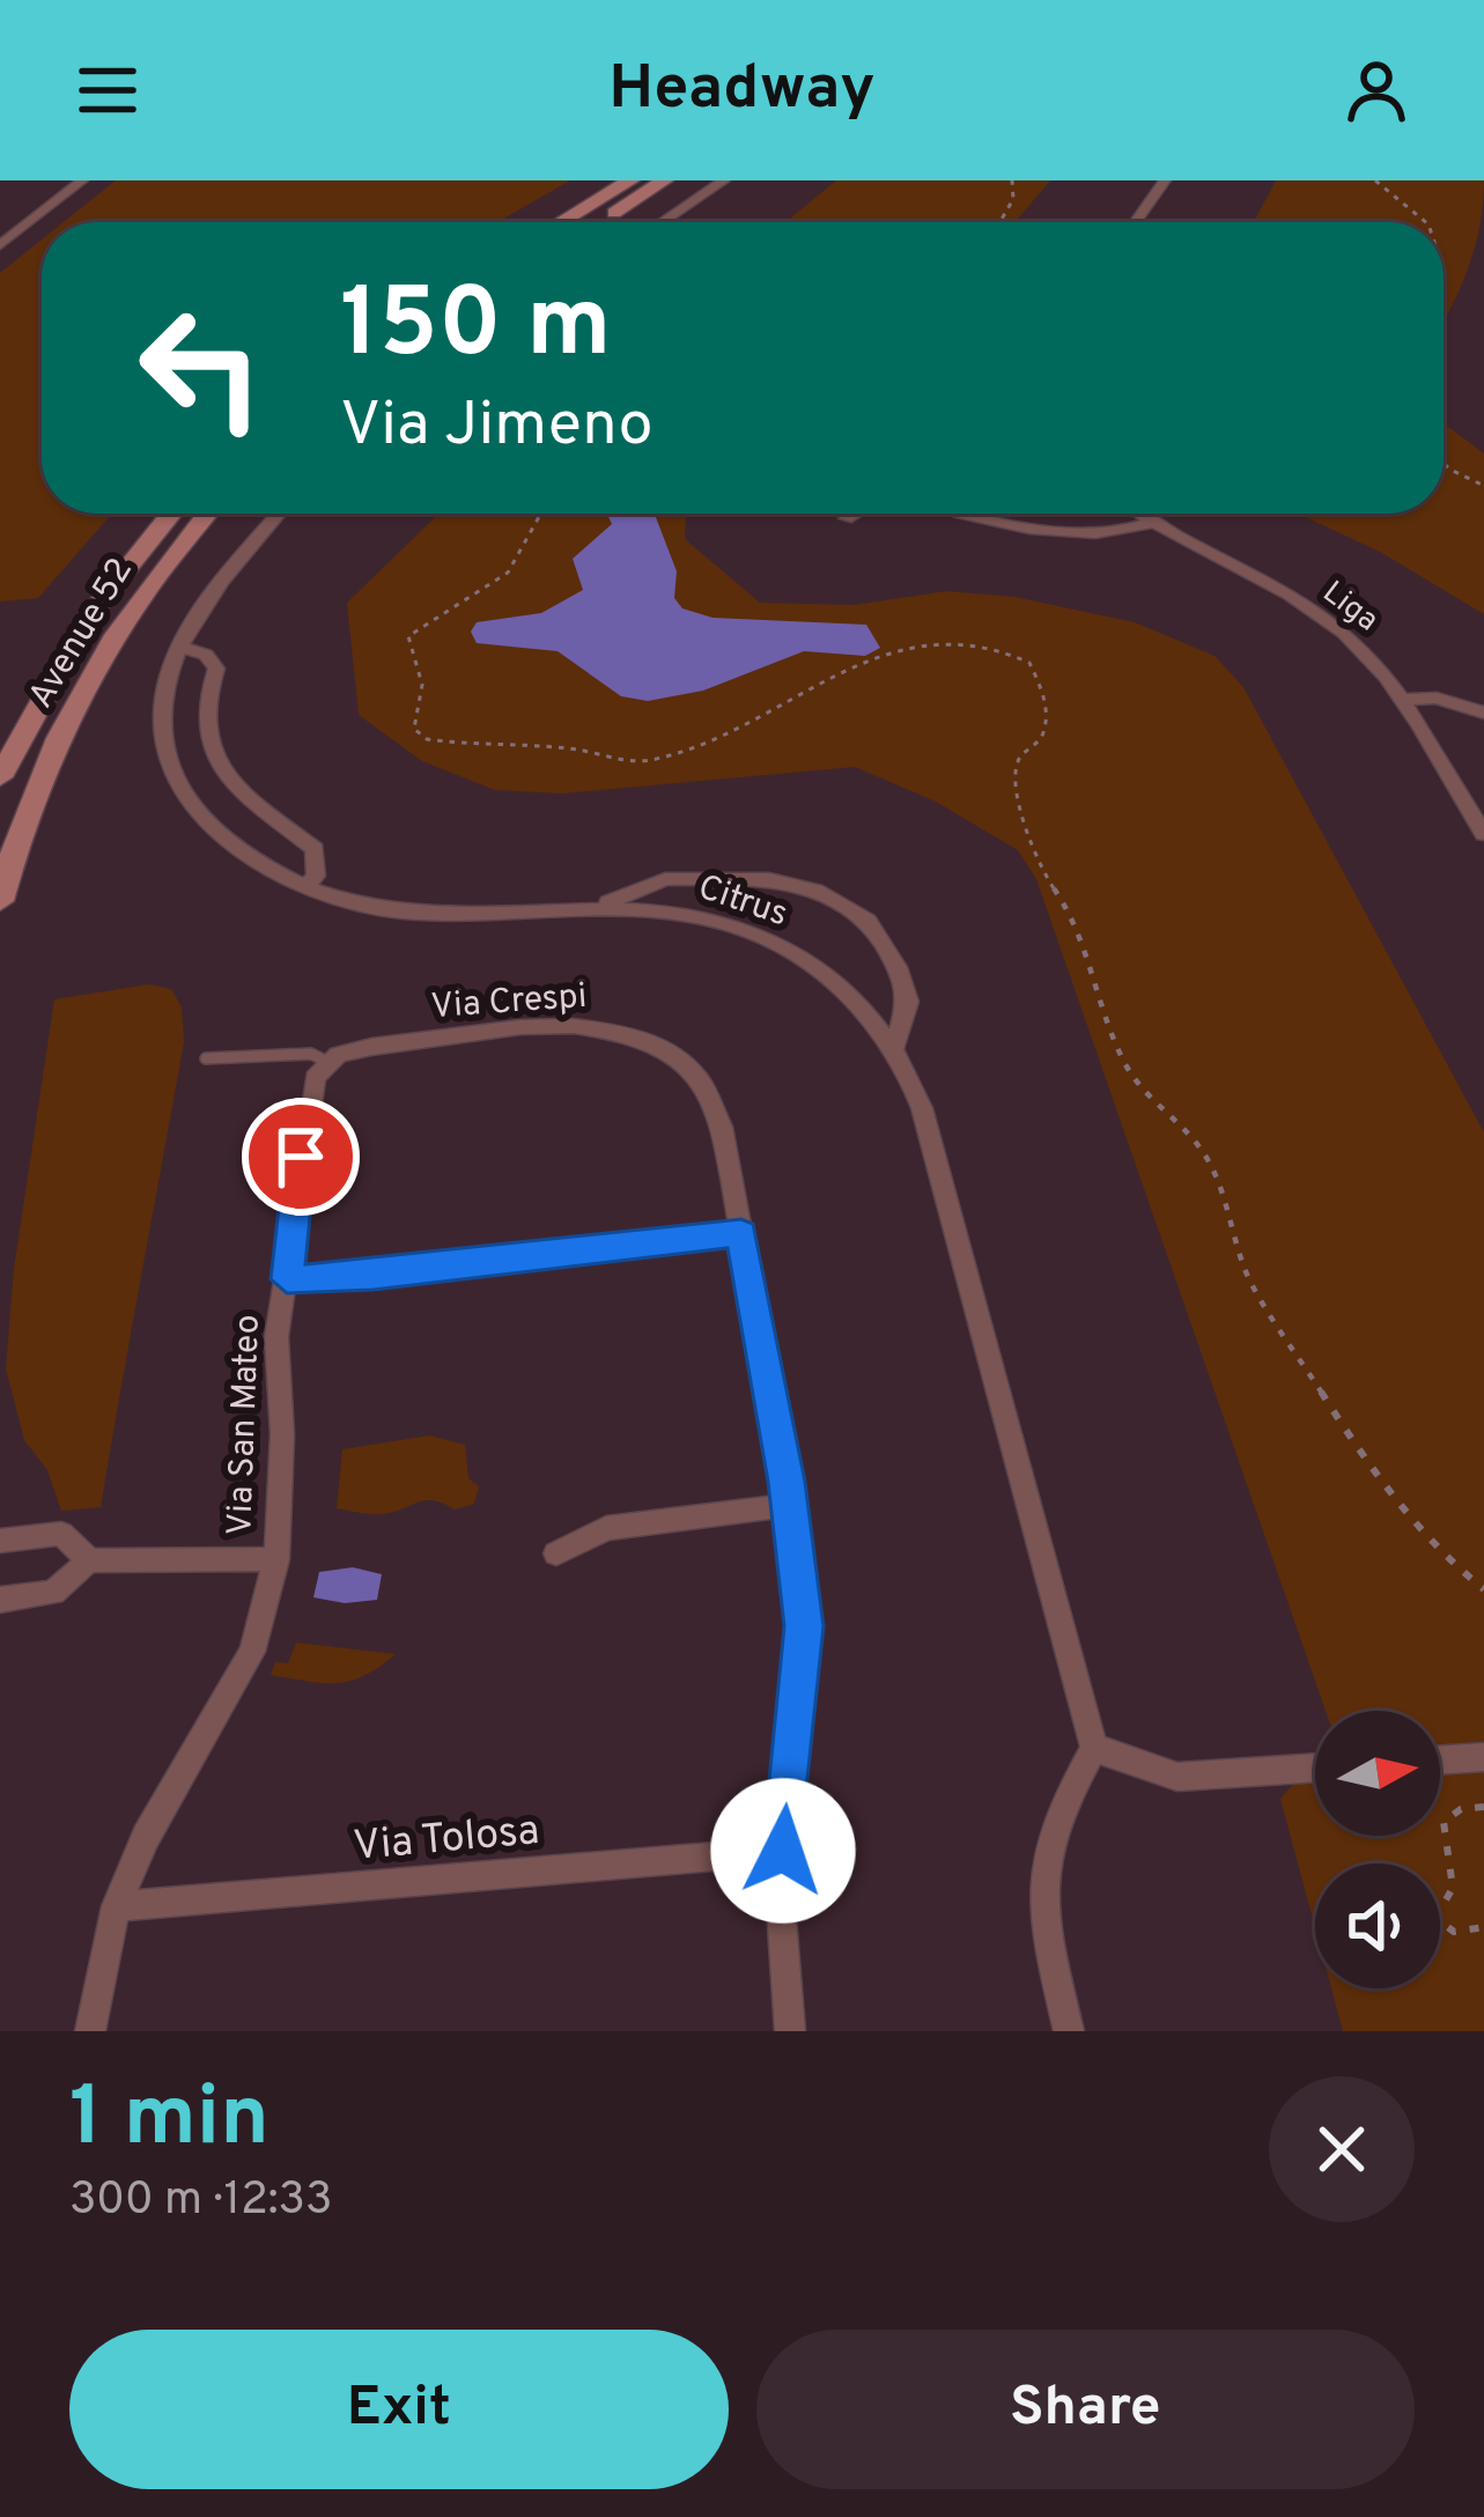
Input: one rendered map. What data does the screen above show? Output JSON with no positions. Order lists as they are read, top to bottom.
{
  "streets": {
    "main road": ["Avenue 52"],
    "street": [
      "Liga",
      "Citrus",
      "Via Crespi",
      "Via San Mateo",
      "Via Tolosa"
    ]
  },
  "crossings": [
    ["Via Crespi", "Via San Mateo"],
    ["Via Crespi", "Via Tolosa"],
    ["Via San Mateo", "Via Tolosa"]
  ],
  "north": "right",
  "page": {
    "header": "Headway",
    "turn": ["150 m", "Via Jimeno"],
    "heading": ["1 min", "300 m · 12:33"],
    "buttons": ["Exit", "Share"]
  }
}
